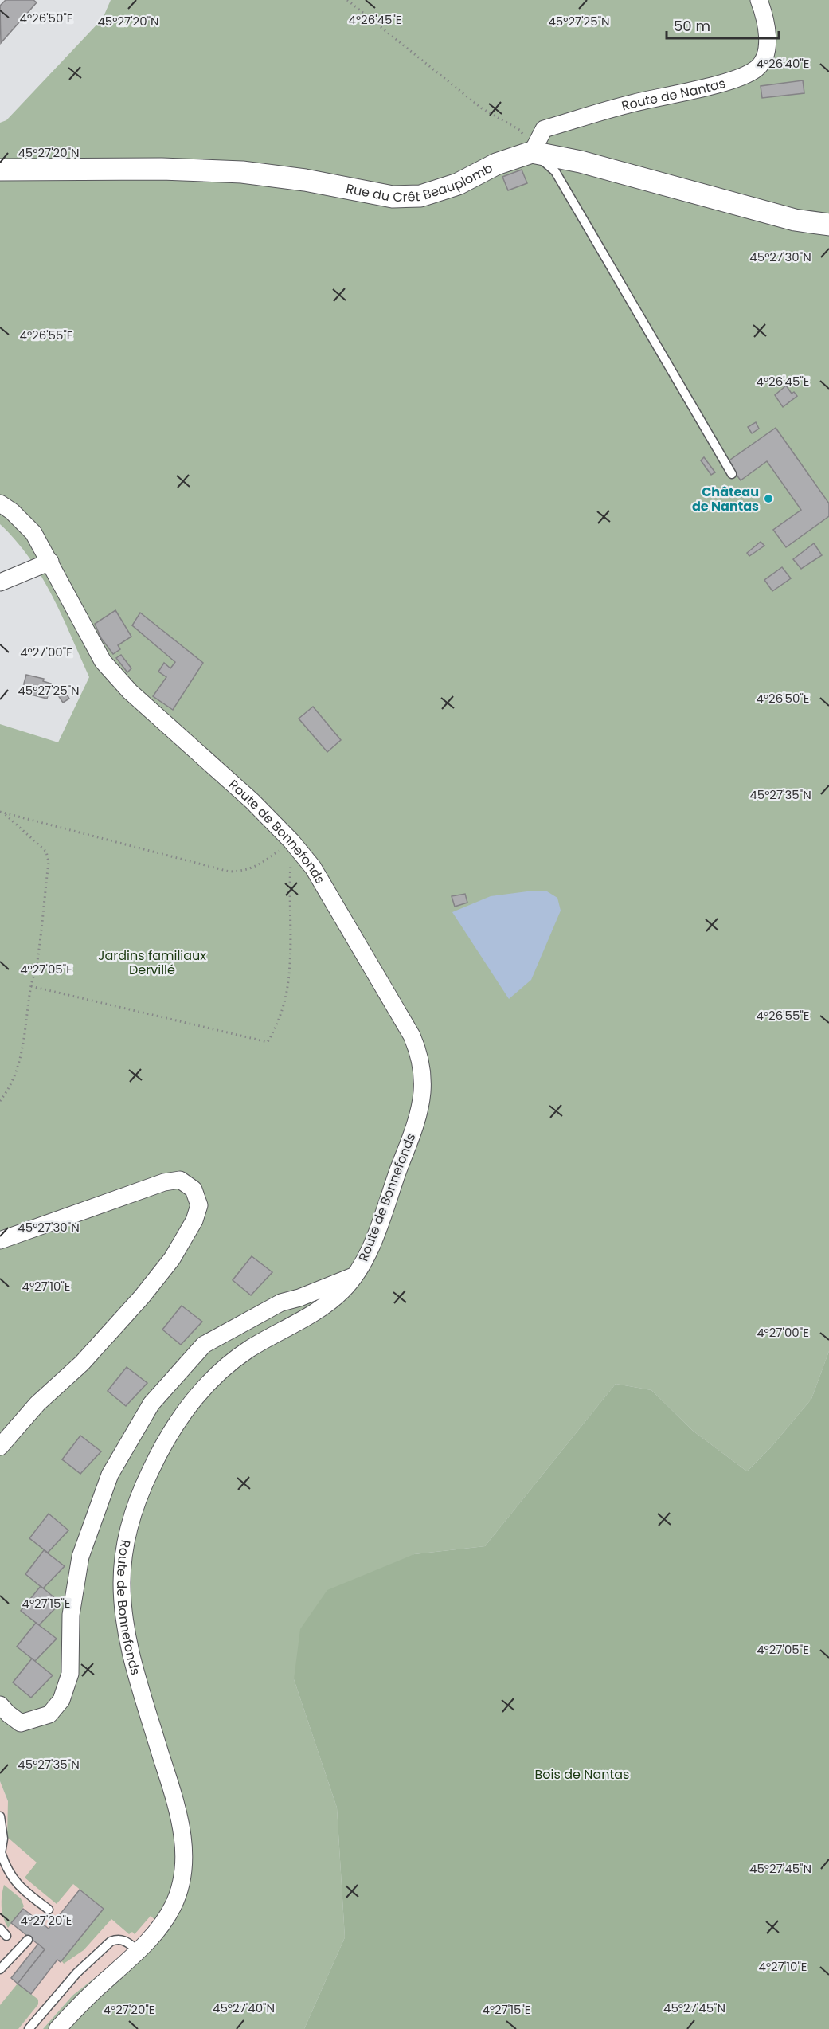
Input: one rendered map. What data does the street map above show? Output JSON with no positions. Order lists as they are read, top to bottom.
{
  "streets": {
    "street": ["Route de Nantas", "Rue du Crêt Beauplomb", "Route de Bonnefonds"]
  },
  "crossings": [
    ["Route de Nantas", "Rue du Crêt Beauplomb"]
  ],
  "parks": ["Jardins familiaux Dervillé", "Bois de Nantas"],
  "places": ["Château de Nantas"],
  "scale_bar": "50 m",
  "coordinates": [
    "4°26'50\"E",
    "4°26'45\"E",
    "45°27'20\"N",
    "45°27'25\"N",
    "4°26'40\"E",
    "45°27'30\"N",
    "4°26'55\"E",
    "4°27'00\"E",
    "45°27'35\"N",
    "4°27'05\"E",
    "4°27'10\"E",
    "4°27'15\"E",
    "45°27'45\"N",
    "4°27'20\"E",
    "45°27'40\"N"
  ]
}
